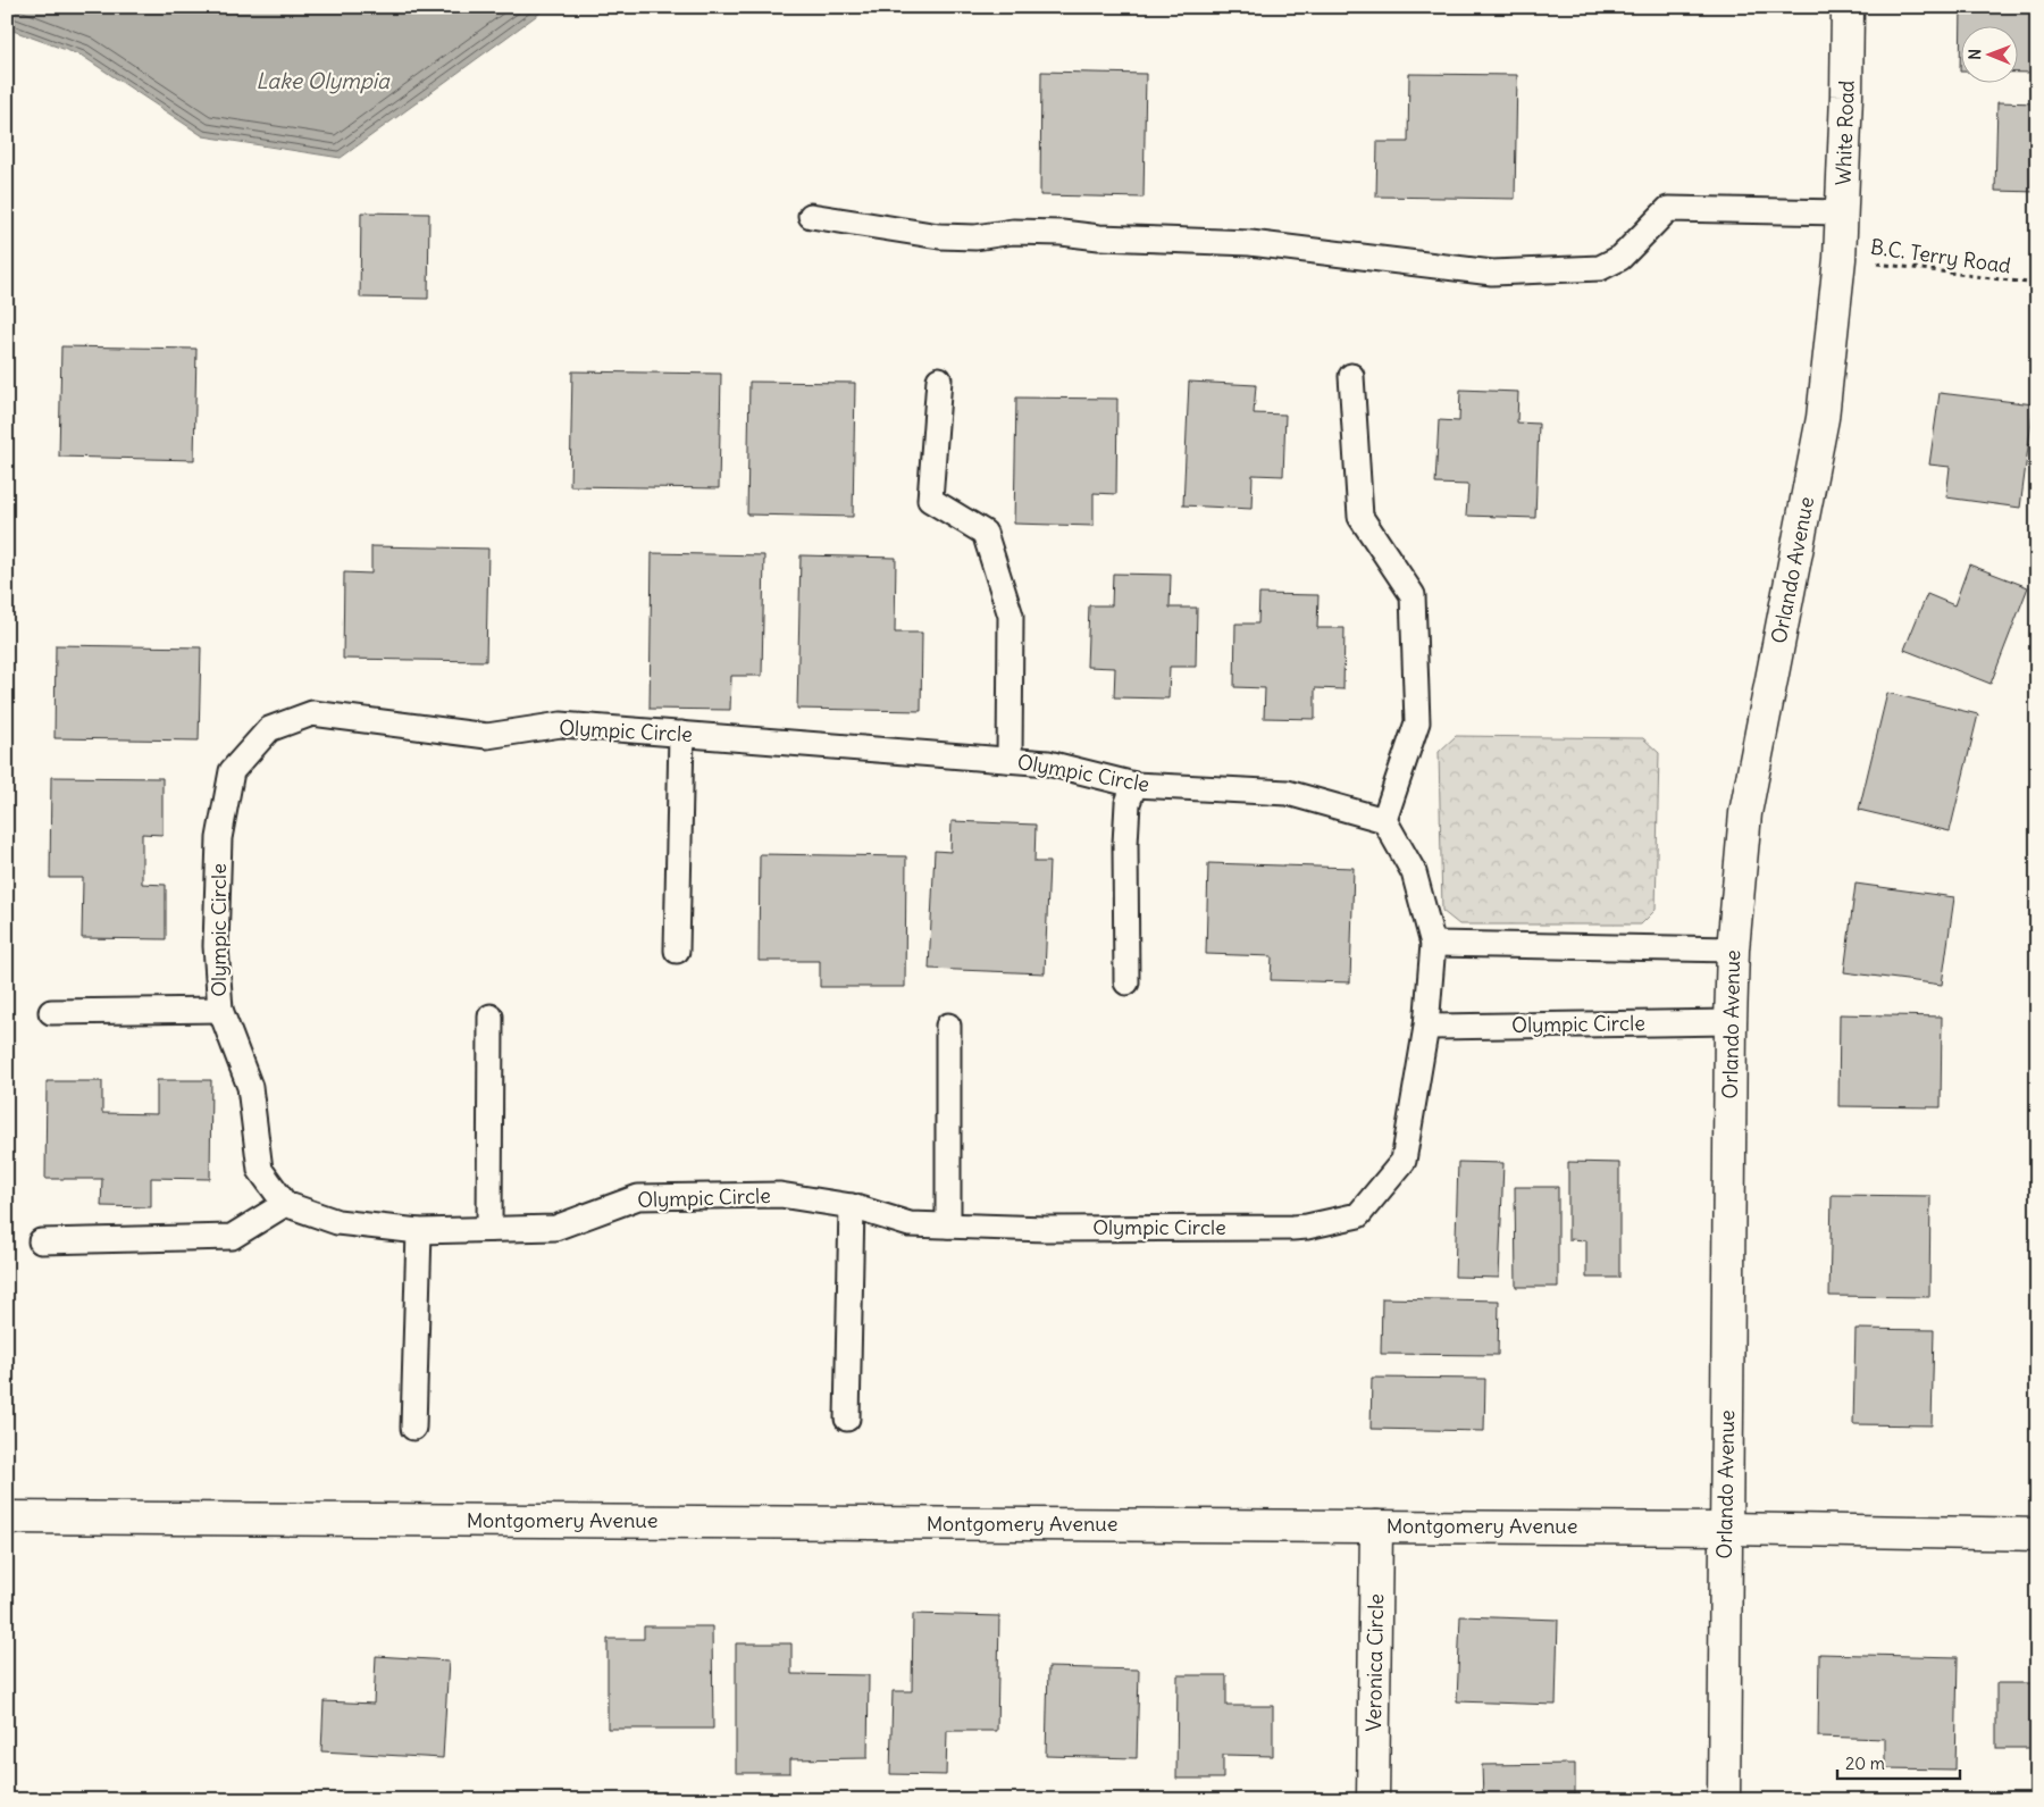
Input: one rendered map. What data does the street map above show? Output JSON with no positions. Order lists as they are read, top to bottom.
{
  "streets": {
    "street": [
      "White Road",
      "Orlando Avenue",
      "Montgomery Avenue",
      "Veronica Circle"
    ],
    "lane": ["Olympic Circle"],
    "path": ["B.C. Terry Road"]
  },
  "crossings": [
    ["White Road", "B.C. Terry Road"],
    ["White Road", "Orlando Avenue"],
    ["B.C. Terry Road", "Orlando Avenue"],
    ["Orlando Avenue", "Olympic Circle"],
    ["Orlando Avenue", "Montgomery Avenue"],
    ["Montgomery Avenue", "Veronica Circle"]
  ],
  "water": ["Lake Olympia"],
  "scale_bar": "20 m",
  "north": "left"
}
